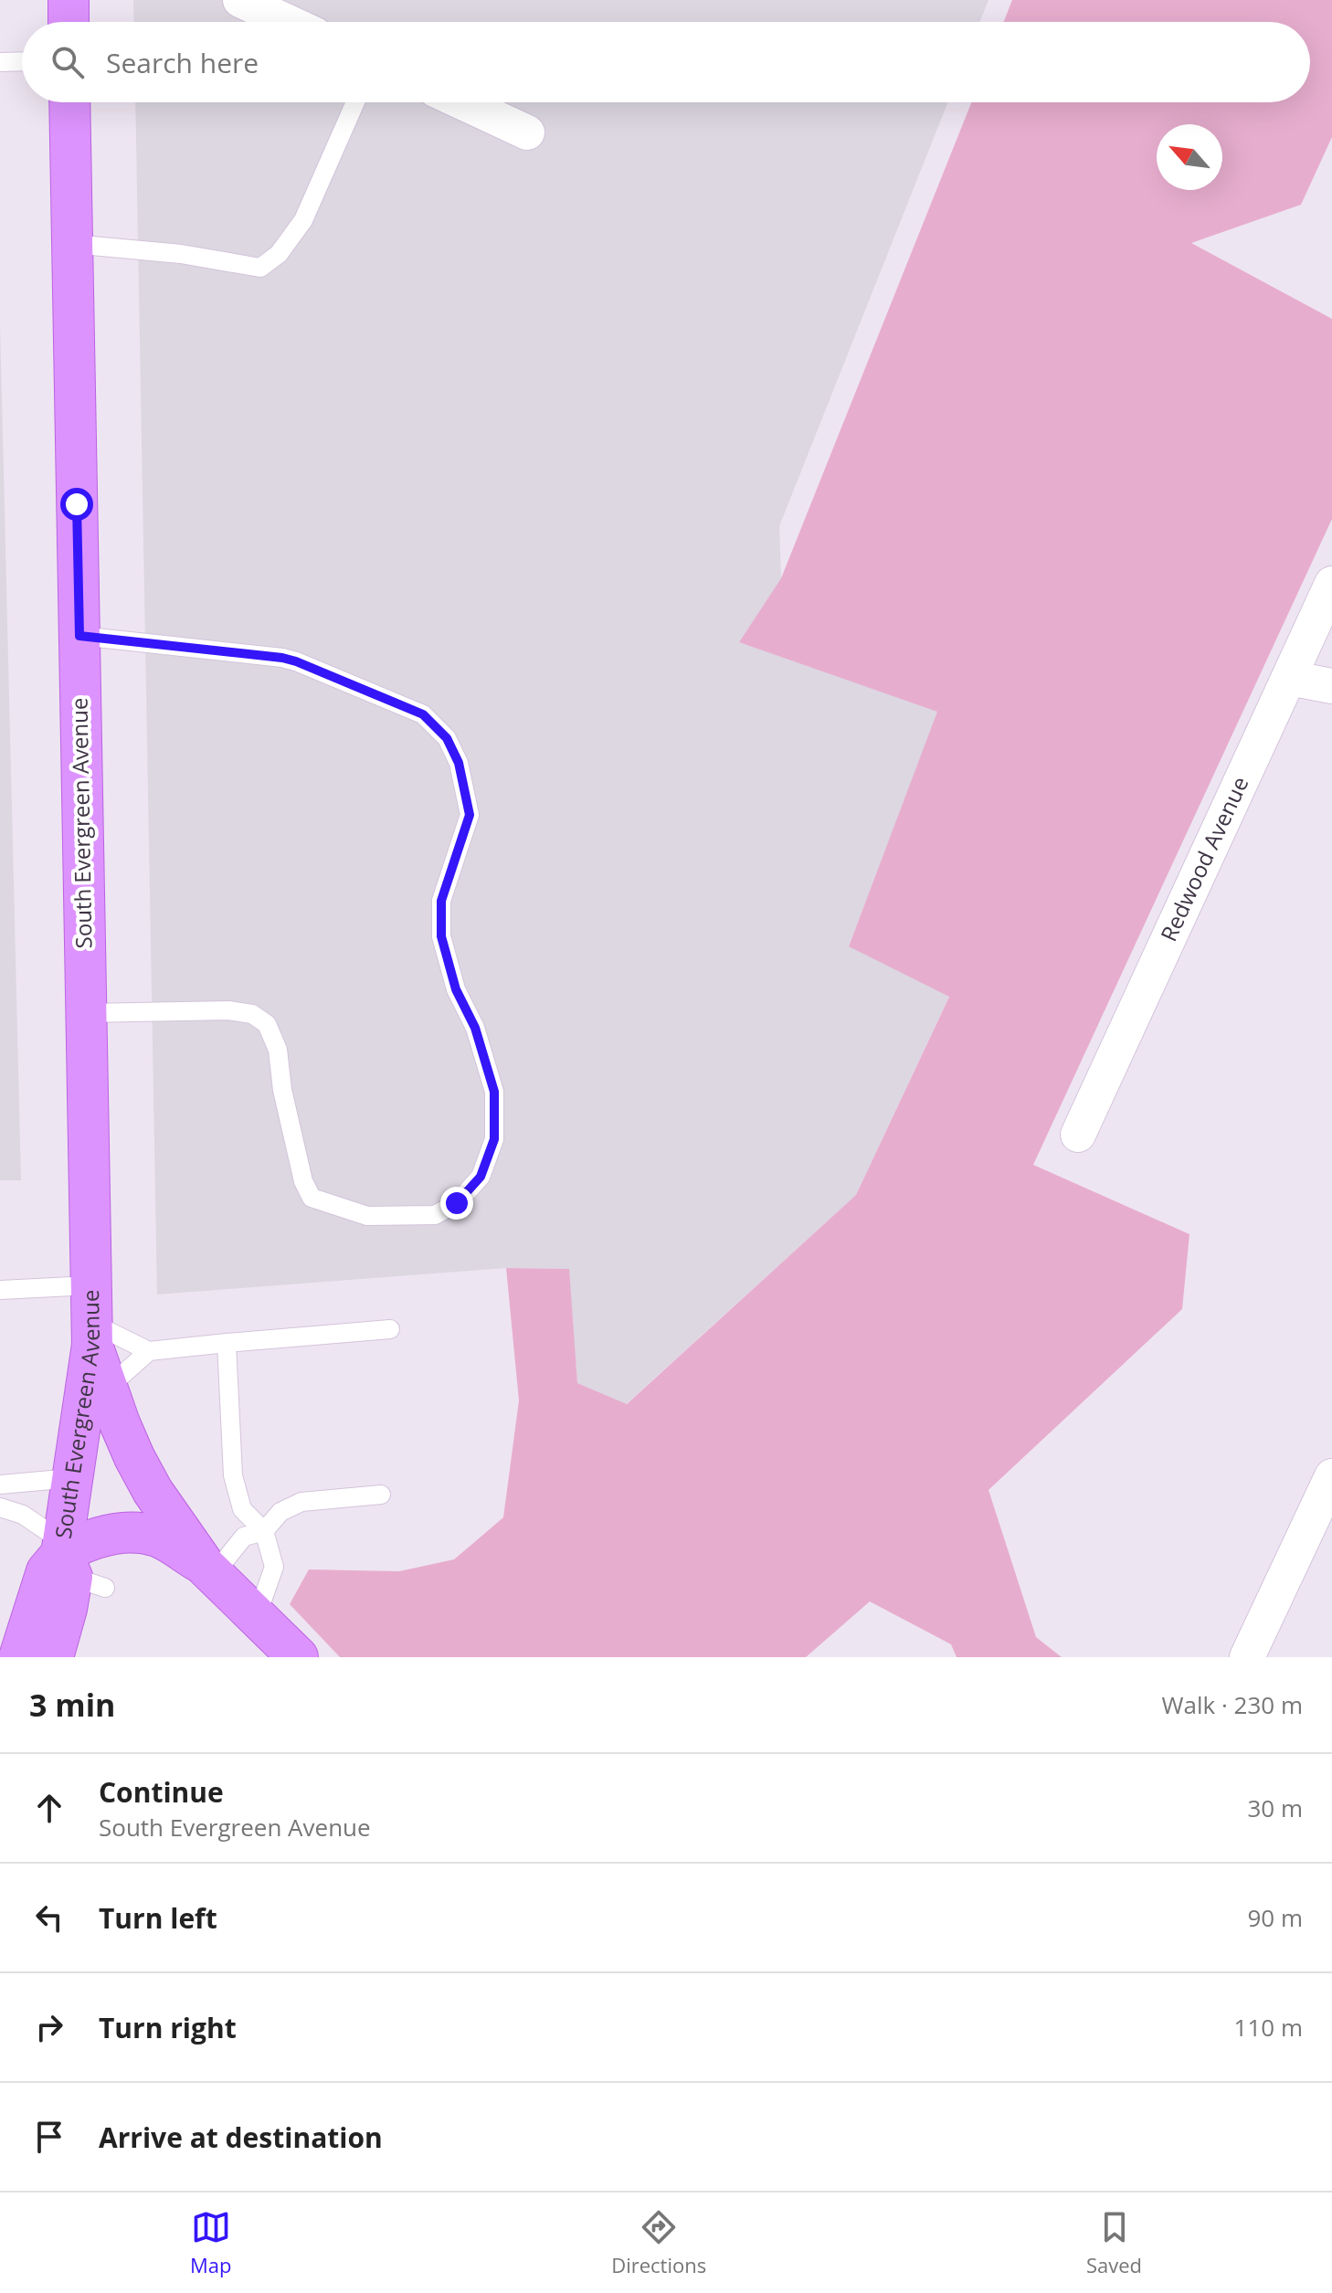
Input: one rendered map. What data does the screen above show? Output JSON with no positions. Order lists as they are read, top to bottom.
{
  "streets": {
    "main road": ["South Evergreen Avenue"],
    "street": ["Redwood Avenue"]
  },
  "north": "top left",
  "page": {
    "search": "Search here",
    "heading": ["3 min", "Walk · 230 m"],
    "list": [
      ["Continue", "South Evergreen Avenue", "30 m"],
      ["Turn left", "90 m"],
      ["Turn right", "110 m"],
      "Arrive at destination"
    ],
    "nav": ["Map", "Directions", "Saved"]
  }
}
